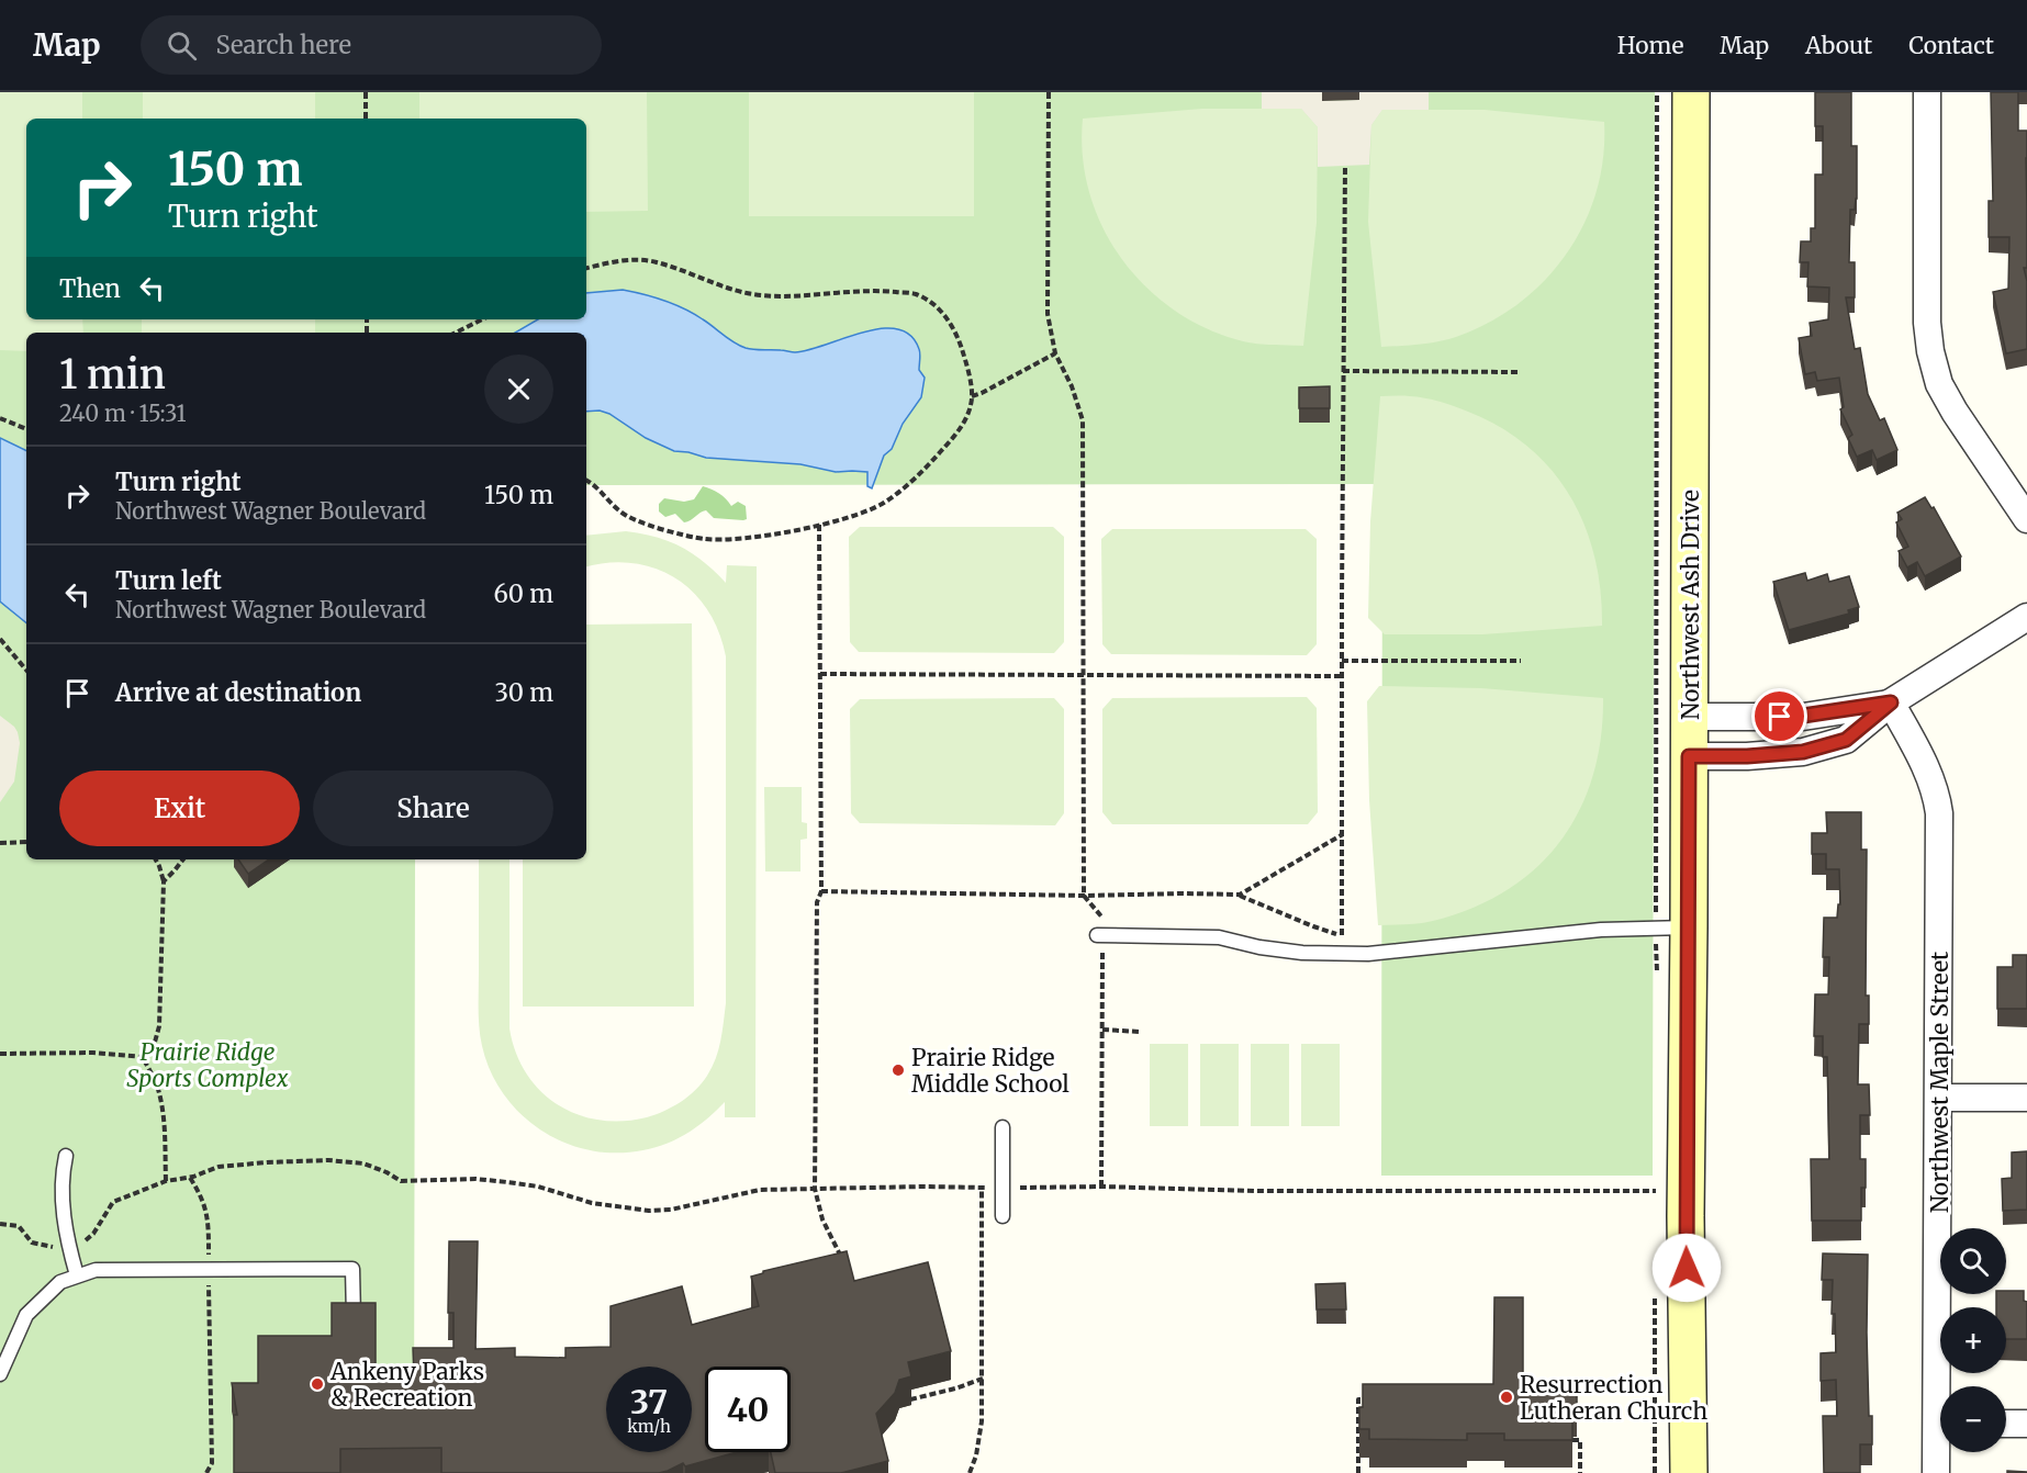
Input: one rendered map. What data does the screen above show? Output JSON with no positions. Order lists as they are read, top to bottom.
{
  "streets": {
    "street": ["Northwest Ash Drive", "Northwest Maple Street"]
  },
  "parks": ["Prairie Ridge Sports Complex"],
  "places": ["Prairie Ridge Middle School", "Ankeny Parks & Recreation", "Resurrection Lutheran Church"],
  "page": {
    "header": "Map",
    "search": "Search here",
    "nav": [
      "Home",
      "Map",
      "About",
      "Contact"
    ],
    "turn": ["150 m", "Turn right"],
    "then": "Then",
    "heading": ["1 min", "240 m · 15:31"],
    "list": [
      {
        "name": "Turn right",
        "note": "Northwest Wagner Boulevard",
        "value": "150 m"
      },
      {
        "name": "Turn left",
        "note": "Northwest Wagner Boulevard",
        "value": "60 m"
      },
      {
        "name": "Arrive at destination",
        "value": "30 m"
      }
    ],
    "buttons": ["Exit", "Share"],
    "map_buttons": ["+", "−"],
    "speed": "37 km/h",
    "limit": "40"
  }
}
